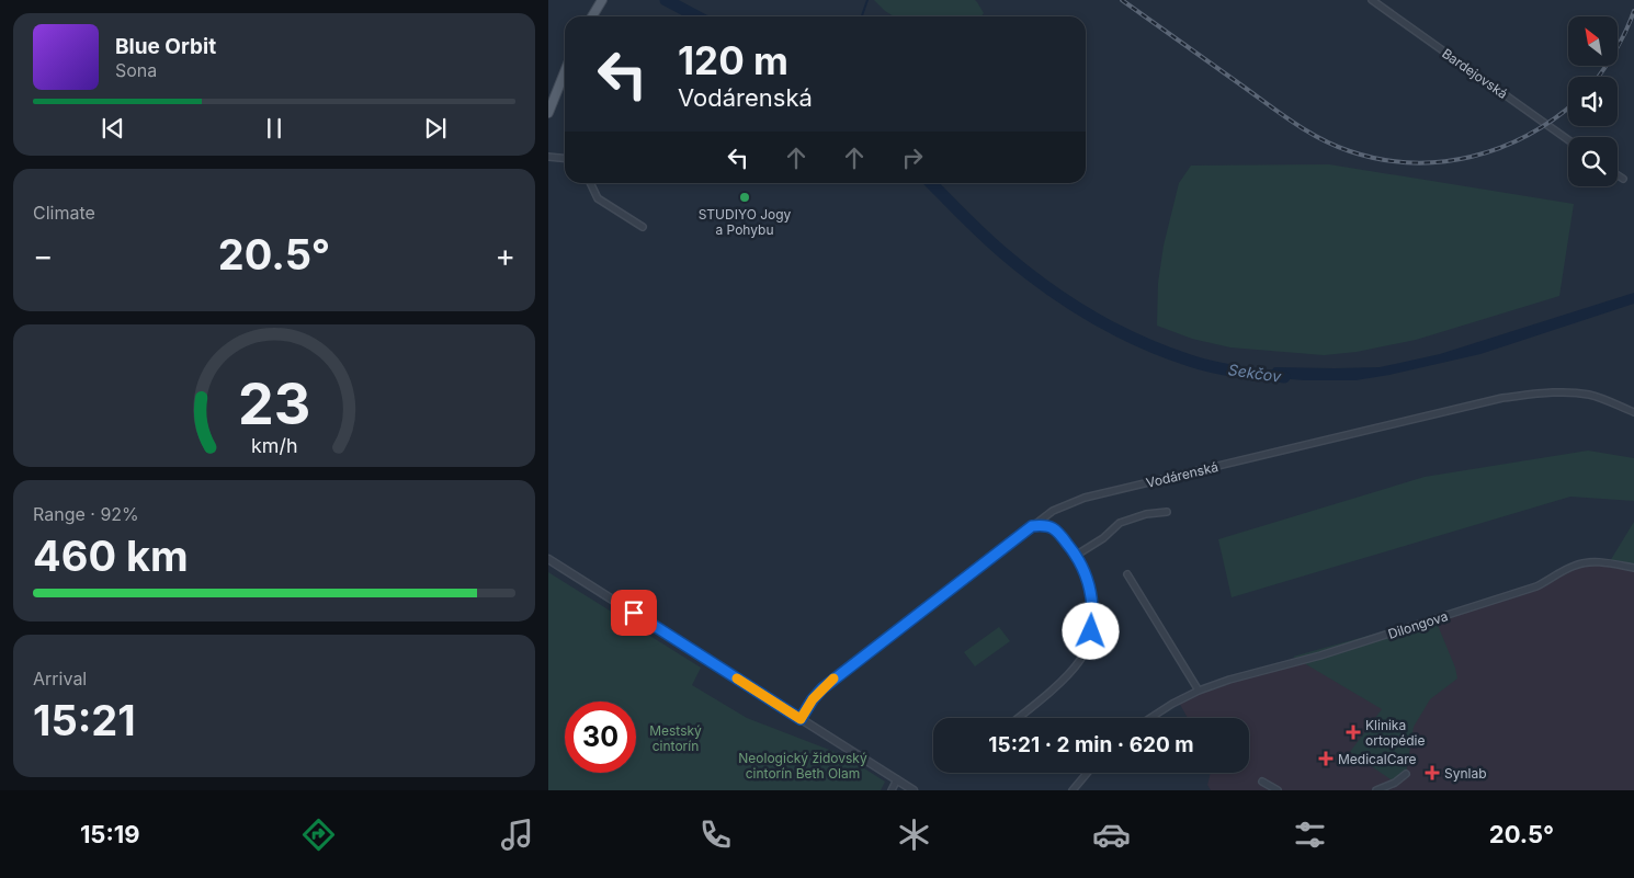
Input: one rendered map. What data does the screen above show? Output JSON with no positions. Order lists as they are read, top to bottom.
{
  "streets": {
    "street": ["Bardejovská", "Vodárenská", "Dilongova"]
  },
  "water": ["Sekčov"],
  "parks": ["Mestský cintorín", "Neologický židovský cintorín Beth Olam"],
  "places": {
    "other": ["STUDIYO Jogy a Pohybu"],
    "health": ["Klinika ortopédie", "MedicalCare", "Synlab"]
  },
  "north": "top left",
  "page": {
    "turn": ["120 m", "Vodárenská"],
    "song": ["Blue Orbit", "Sona"],
    "tile": [
      "Climate",
      ["Range · 92%", "460 km"],
      ["Arrival", "15:21"]
    ],
    "heat": ["−", "20.5°", "+"],
    "limit": "30",
    "trip": "15:21 · 2 min · 620 m",
    "tabs": ["15:19", "20.5°"],
    "gauge": ["23", "km/h"]
  }
}
